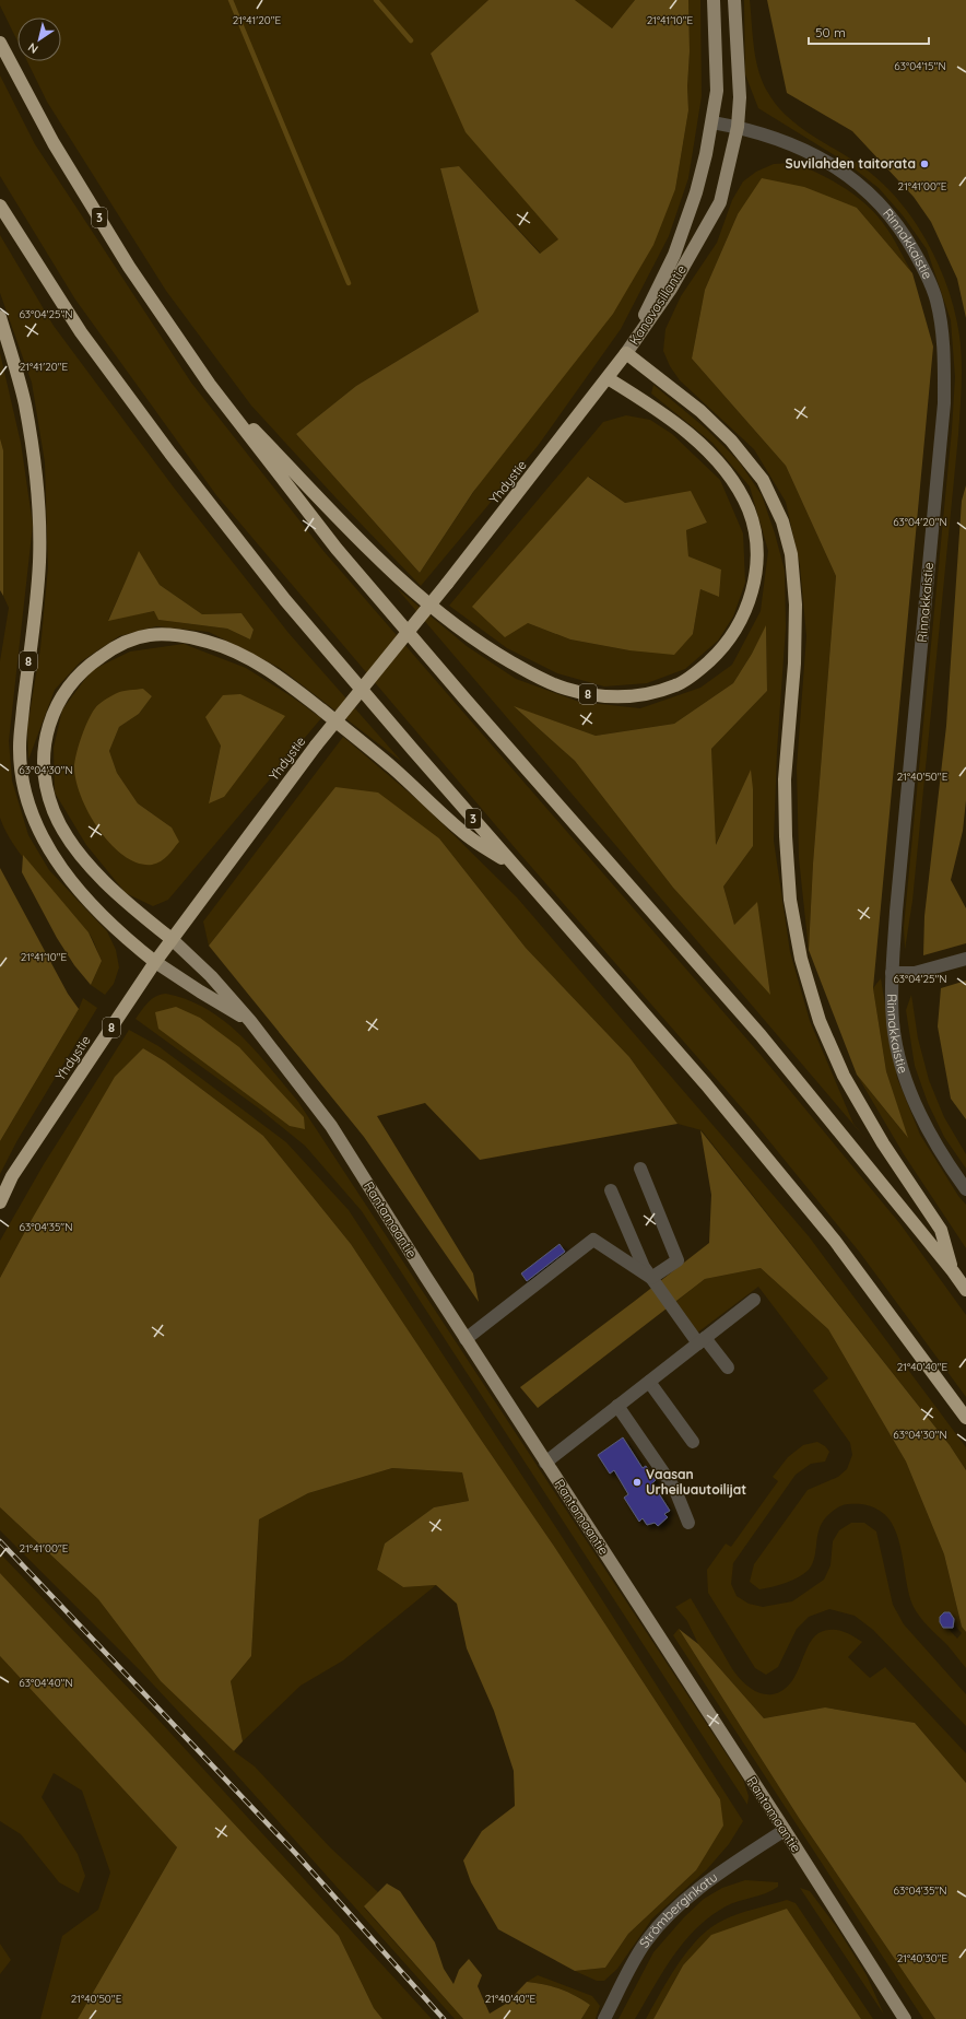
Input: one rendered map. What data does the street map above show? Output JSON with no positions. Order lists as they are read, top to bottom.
{
  "streets": {
    "highway": ["3", "Yhdystie", "8"],
    "main road": ["Kanavasillantie", "Rantamaantie"],
    "street": ["Rinnakkaistie", "Strömberginkatu"]
  },
  "crossings": [
    ["3", "8"],
    ["Rinnakkaistie", "Kanavasillantie"],
    ["Kanavasillantie", "Yhdystie"],
    ["Yhdystie", "8"],
    ["Yhdystie", "Rantamaantie"],
    ["8", "Rantamaantie"],
    ["Rantamaantie", "Strömberginkatu"]
  ],
  "places": ["Suvilahden taitorata", "Vaasan Urheiluautoilijat"],
  "scale_bar": "50 m",
  "north": "bottom left",
  "coordinates": [
    "21°41'20\"E",
    "21°41'10\"E",
    "63°04'15\"N",
    "21°41'00\"E",
    "63°04'25\"N",
    "63°04'20\"N",
    "63°04'30\"N",
    "21°40'50\"E",
    "63°04'35\"N",
    "21°40'40\"E",
    "63°04'40\"N",
    "21°40'30\"E"
  ]
}
